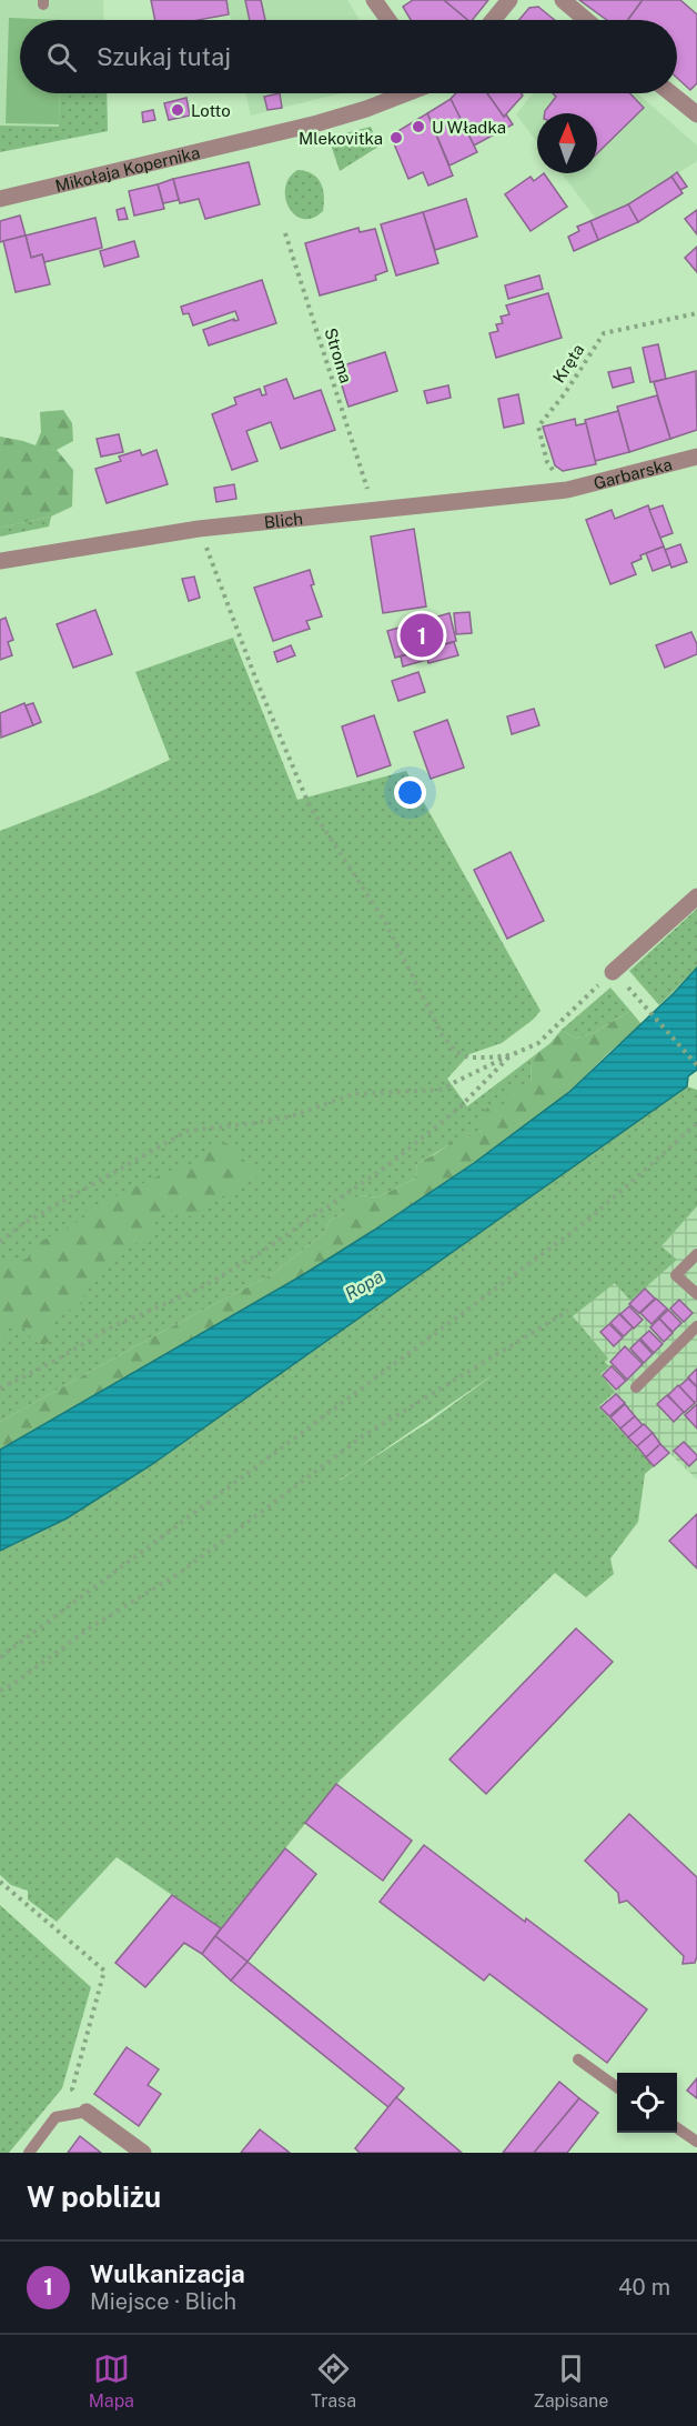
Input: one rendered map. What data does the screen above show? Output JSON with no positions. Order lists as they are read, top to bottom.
{
  "streets": {
    "street": ["Mikołaja Kopernika", "Garbarska", "Blich"],
    "path": ["Stroma", "Kręta"]
  },
  "crossings": [
    ["Kręta", "Garbarska"],
    ["Kręta", "Blich"],
    ["Garbarska", "Blich"]
  ],
  "water": ["Ropa"],
  "places": ["Lotto", "U Władka", "Mlekovitka"],
  "north": "top",
  "page": {
    "search": "Szukaj tutaj",
    "pins": "1",
    "heading": "W pobliżu",
    "list": [
      {
        "mark": "1",
        "name": "Wulkanizacja",
        "note": "Miejsce · Blich",
        "value": "40 m"
      }
    ],
    "nav": ["Mapa", "Trasa", "Zapisane"]
  }
}
